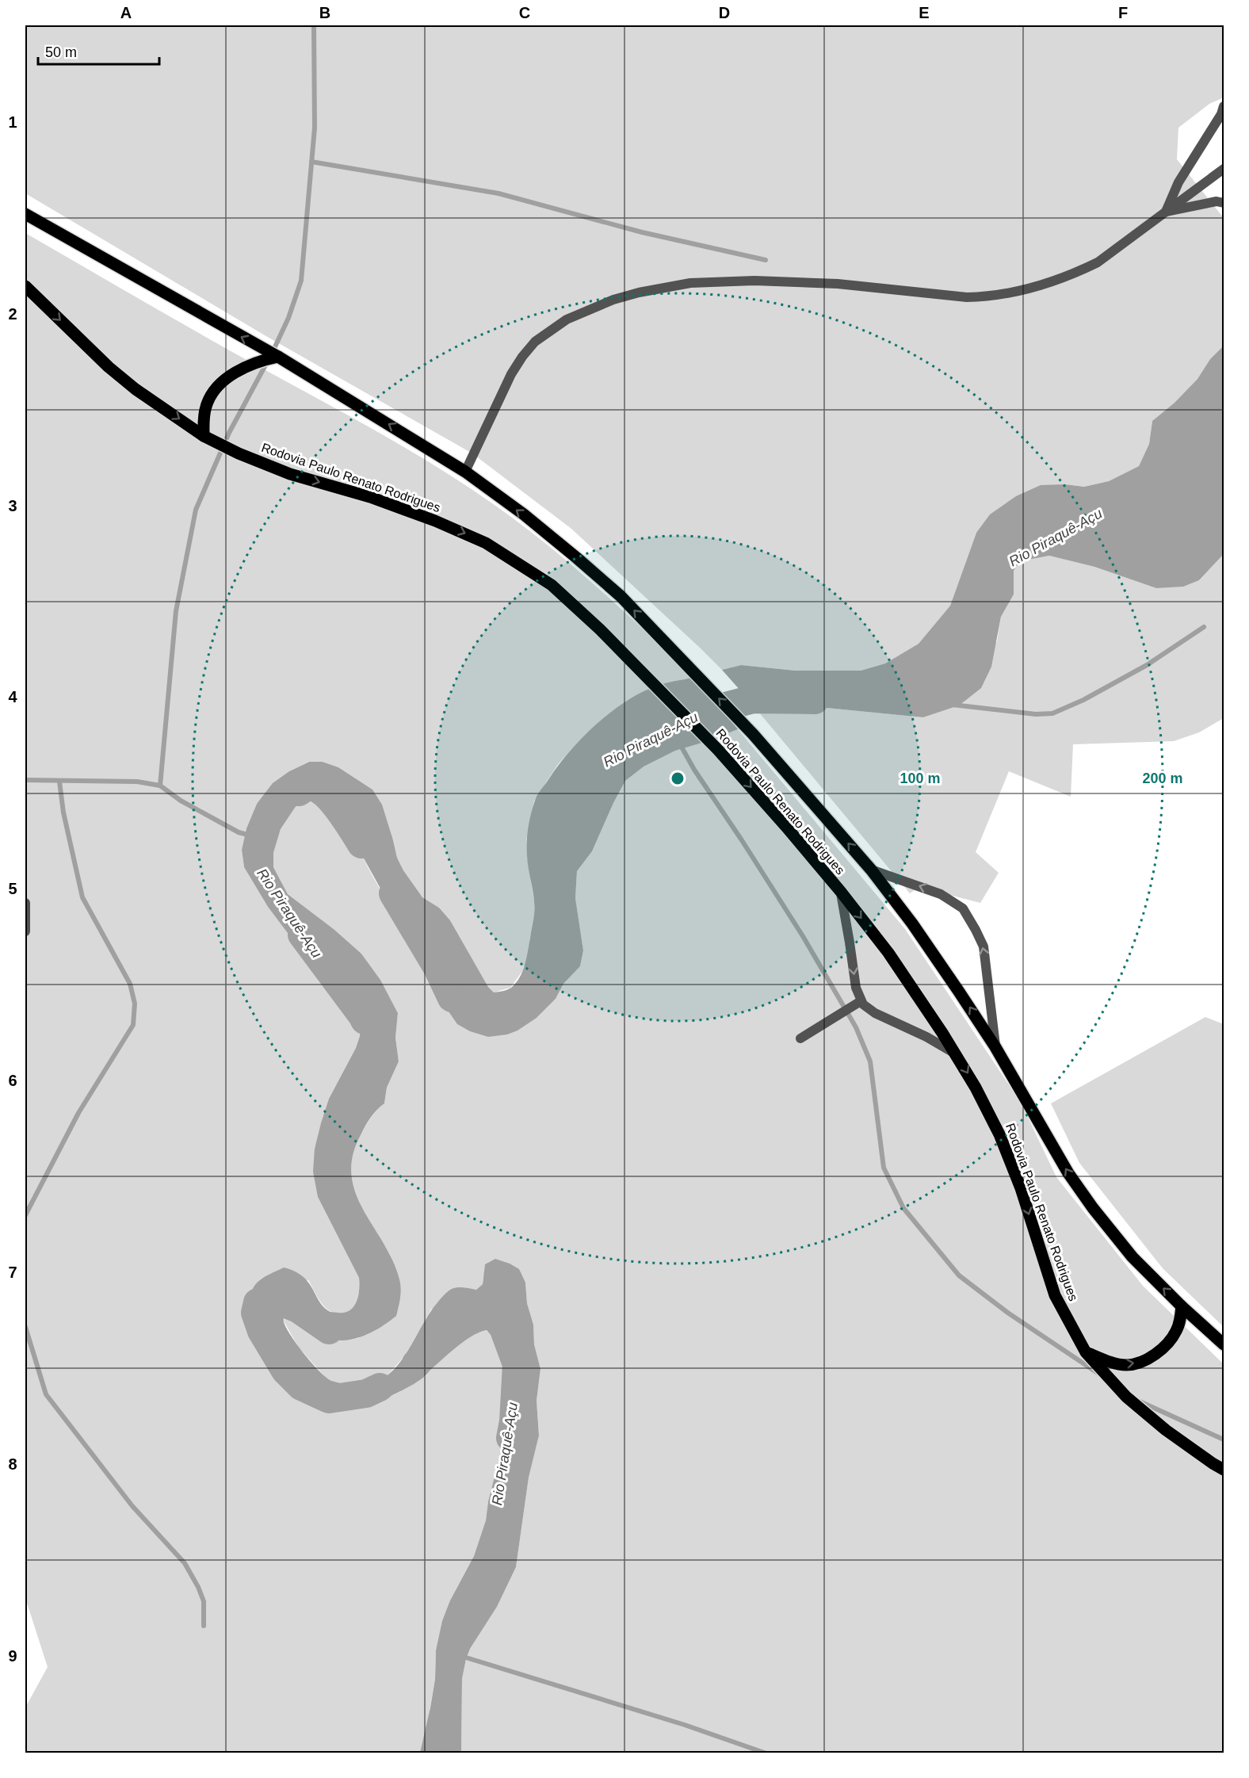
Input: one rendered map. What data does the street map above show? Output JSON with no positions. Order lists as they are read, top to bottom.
{
  "streets": {
    "main road": ["Rodovia Paulo Renato Rodrigues"]
  },
  "water": ["Rio Piraquê-Açu"],
  "scale_bar": "50 m",
  "grid": {
    "columns": [
      "A",
      "B",
      "C",
      "D",
      "E",
      "F"
    ],
    "rows": [
      "1",
      "2",
      "3",
      "4",
      "5",
      "6",
      "7",
      "8",
      "9"
    ]
  },
  "rings": ["100 m", "200 m"]
}
